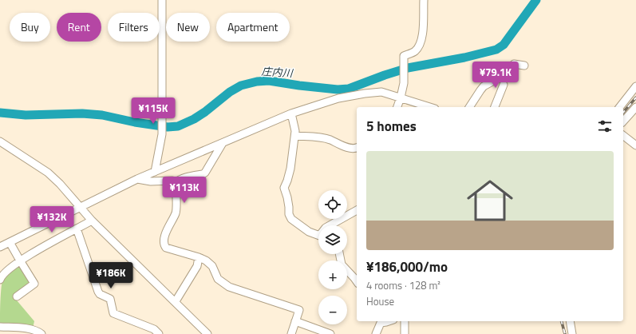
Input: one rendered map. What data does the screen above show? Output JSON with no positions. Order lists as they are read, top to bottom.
{
  "water": ["庄内川"],
  "page": {
    "chip": [
      "Buy",
      "Rent",
      "Filters",
      "New",
      "Apartment"
    ],
    "price": [
      "¥79.1K",
      "¥115K",
      "¥113K",
      "¥132K",
      "¥186K"
    ],
    "heading": "5 homes",
    "list": [
      {
        "name": "¥186,000/mo",
        "note": "4 rooms · 128 m² · House"
      }
    ],
    "map_buttons": ["+", "−"]
  }
}
